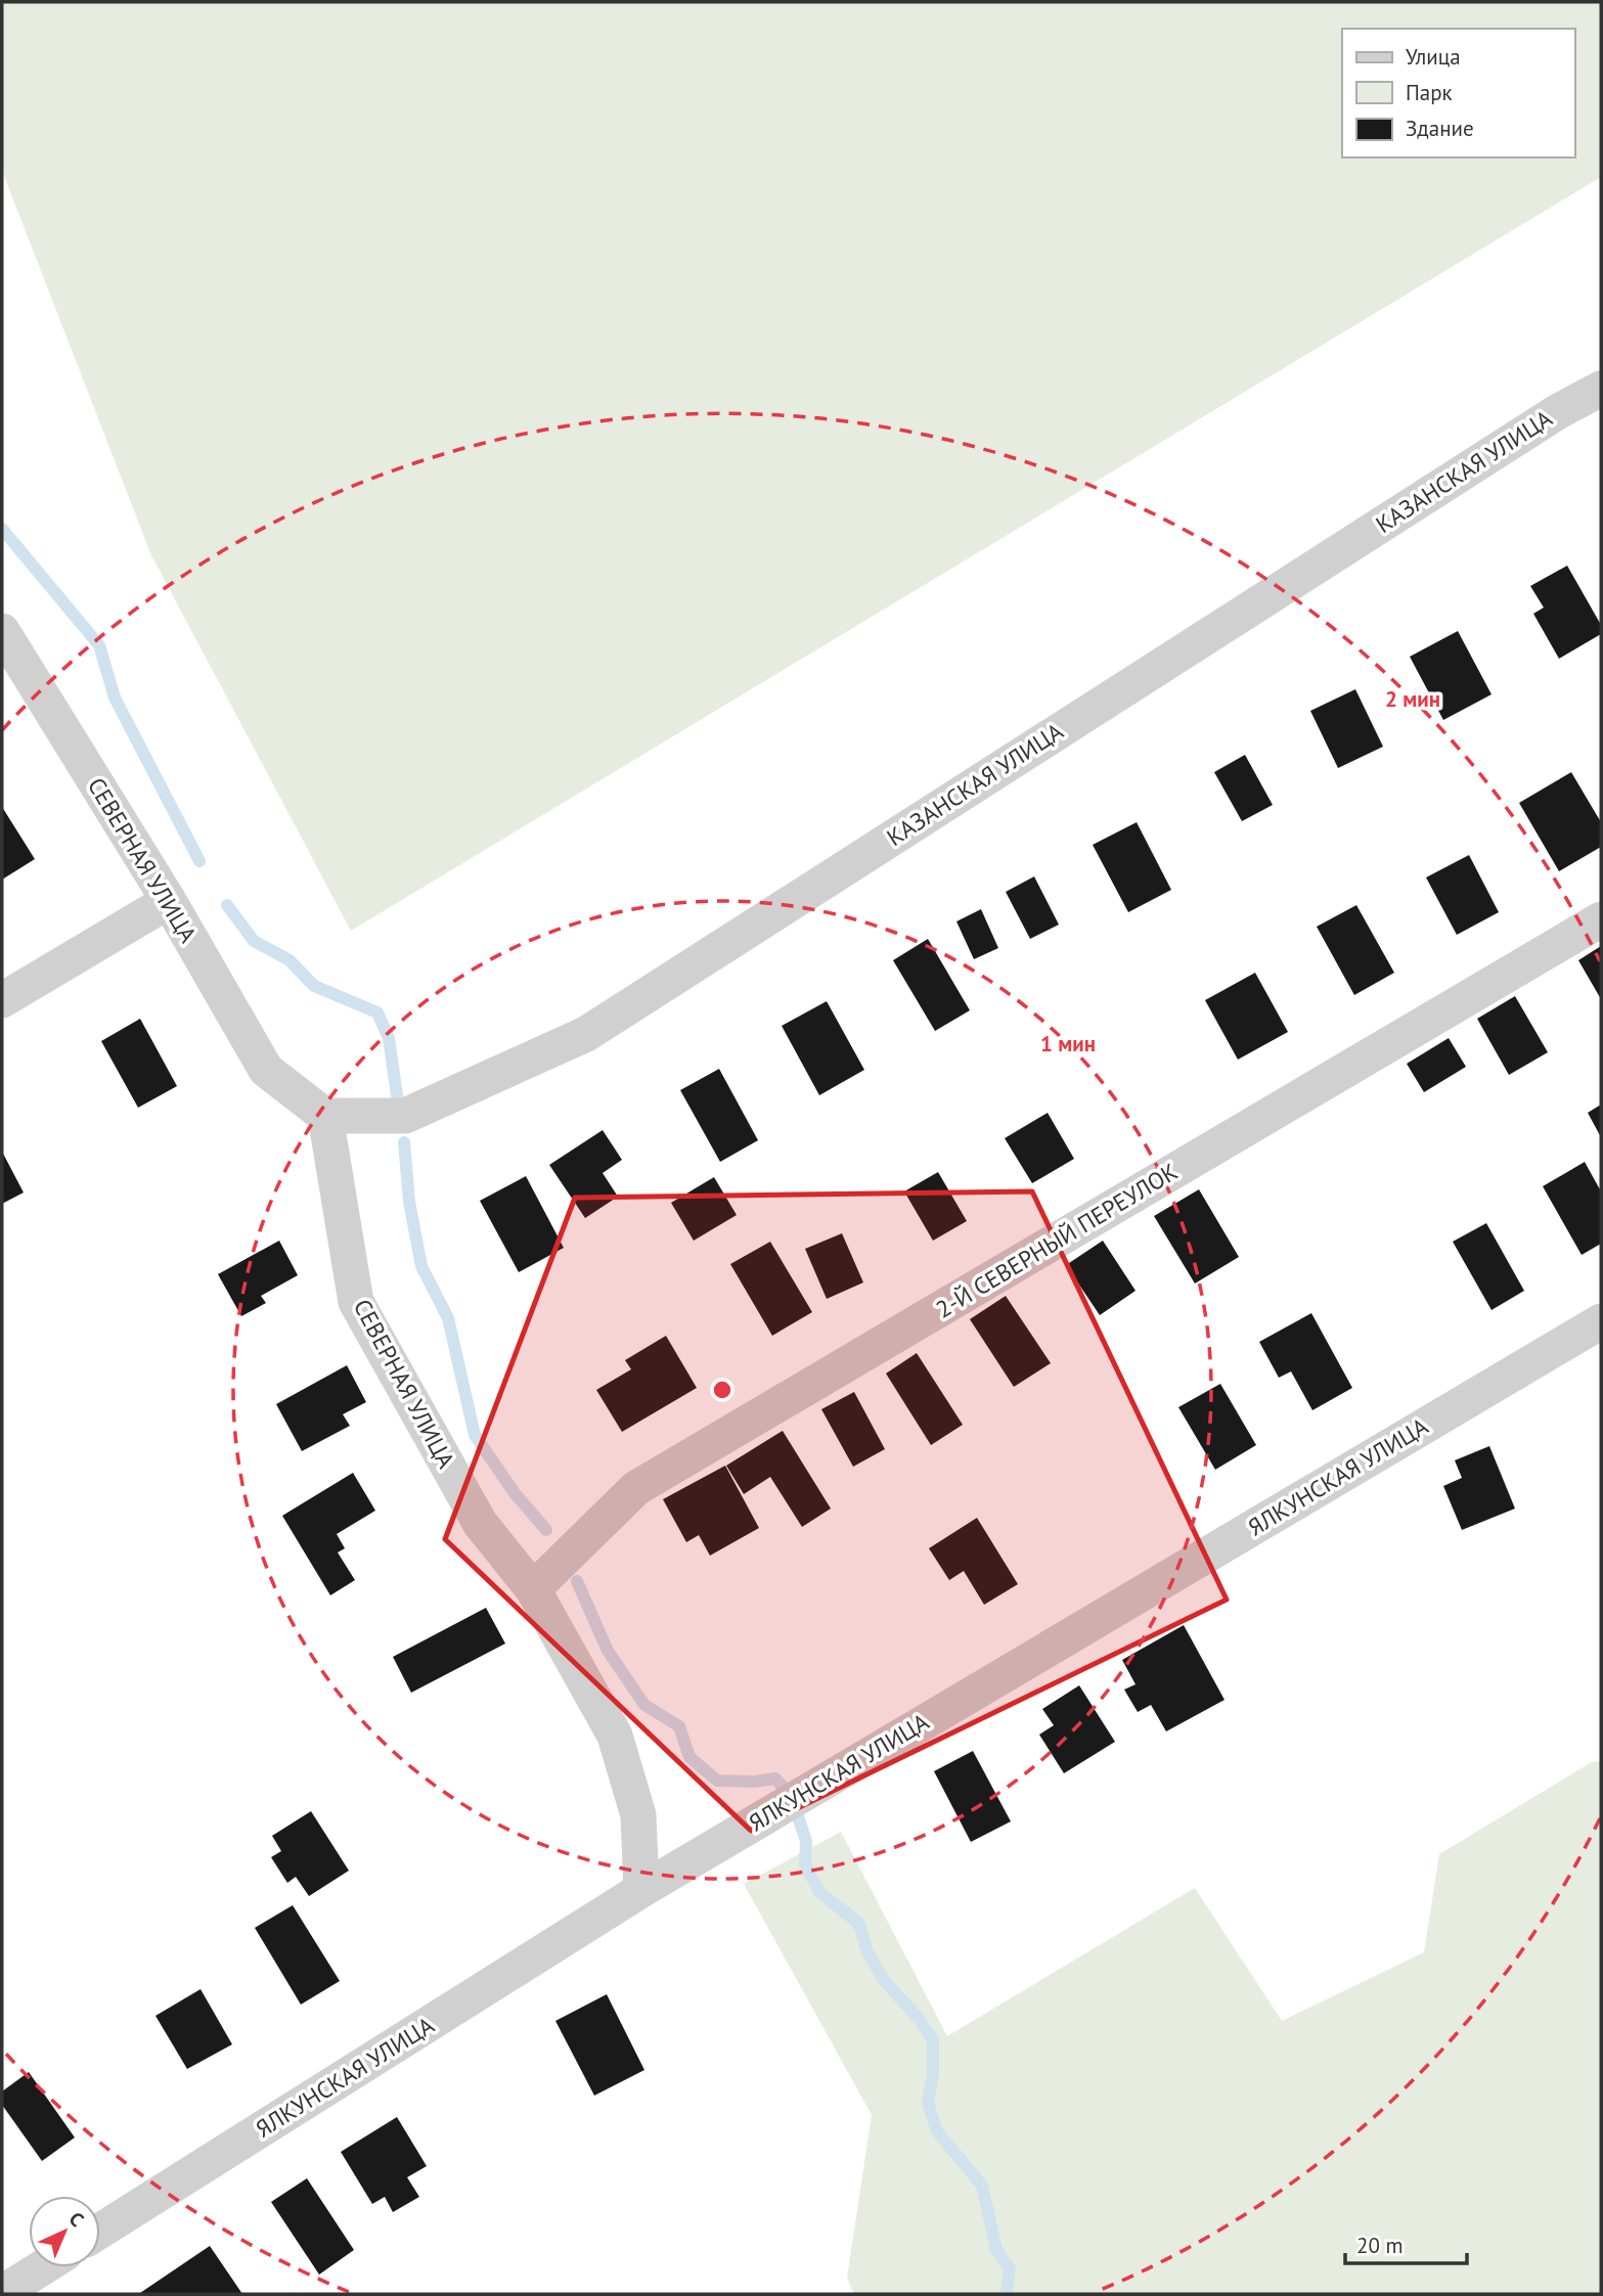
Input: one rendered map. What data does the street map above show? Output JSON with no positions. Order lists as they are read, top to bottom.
{
  "streets": {
    "street": [
      "КАЗАНСКАЯ УЛИЦА",
      "СЕВЕРНАЯ УЛИЦА",
      "2-Й СЕВЕРНЫЙ ПЕРЕУЛОК",
      "ЯЛКУНСКАЯ УЛИЦА"
    ]
  },
  "crossings": [
    ["КАЗАНСКАЯ УЛИЦА", "СЕВЕРНАЯ УЛИЦА"],
    ["СЕВЕРНАЯ УЛИЦА", "2-Й СЕВЕРНЫЙ ПЕРЕУЛОК"],
    ["СЕВЕРНАЯ УЛИЦА", "ЯЛКУНСКАЯ УЛИЦА"]
  ],
  "legend": ["Улица", "Парк", "Здание"],
  "scale_bar": "20 m",
  "north": "top right",
  "rings": ["2 мин", "1 мин"]
}
